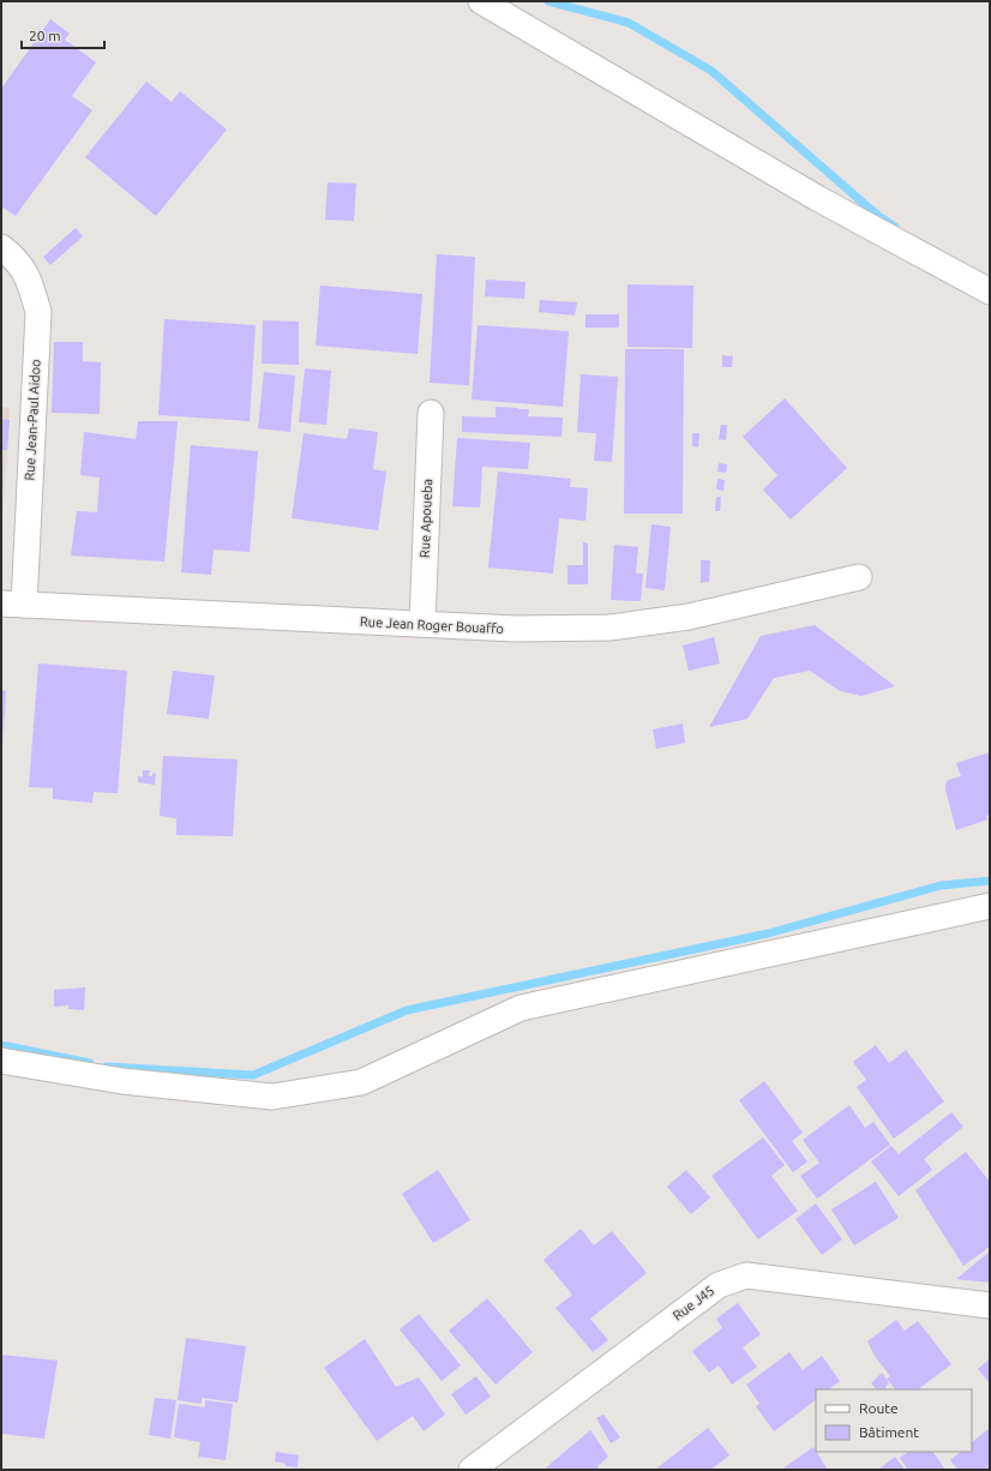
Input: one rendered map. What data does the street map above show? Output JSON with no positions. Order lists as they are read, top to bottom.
{
  "streets": {
    "street": [
      "Rue Jean-Paul Aidoo",
      "Rue Apoueba",
      "Rue Jean Roger Bouaffo",
      "Rue J45"
    ]
  },
  "crossings": [
    ["Rue Jean-Paul Aidoo", "Rue Jean Roger Bouaffo"],
    ["Rue Apoueba", "Rue Jean Roger Bouaffo"]
  ],
  "legend": ["Route", "Bâtiment"],
  "scale_bar": "20 m"
}
